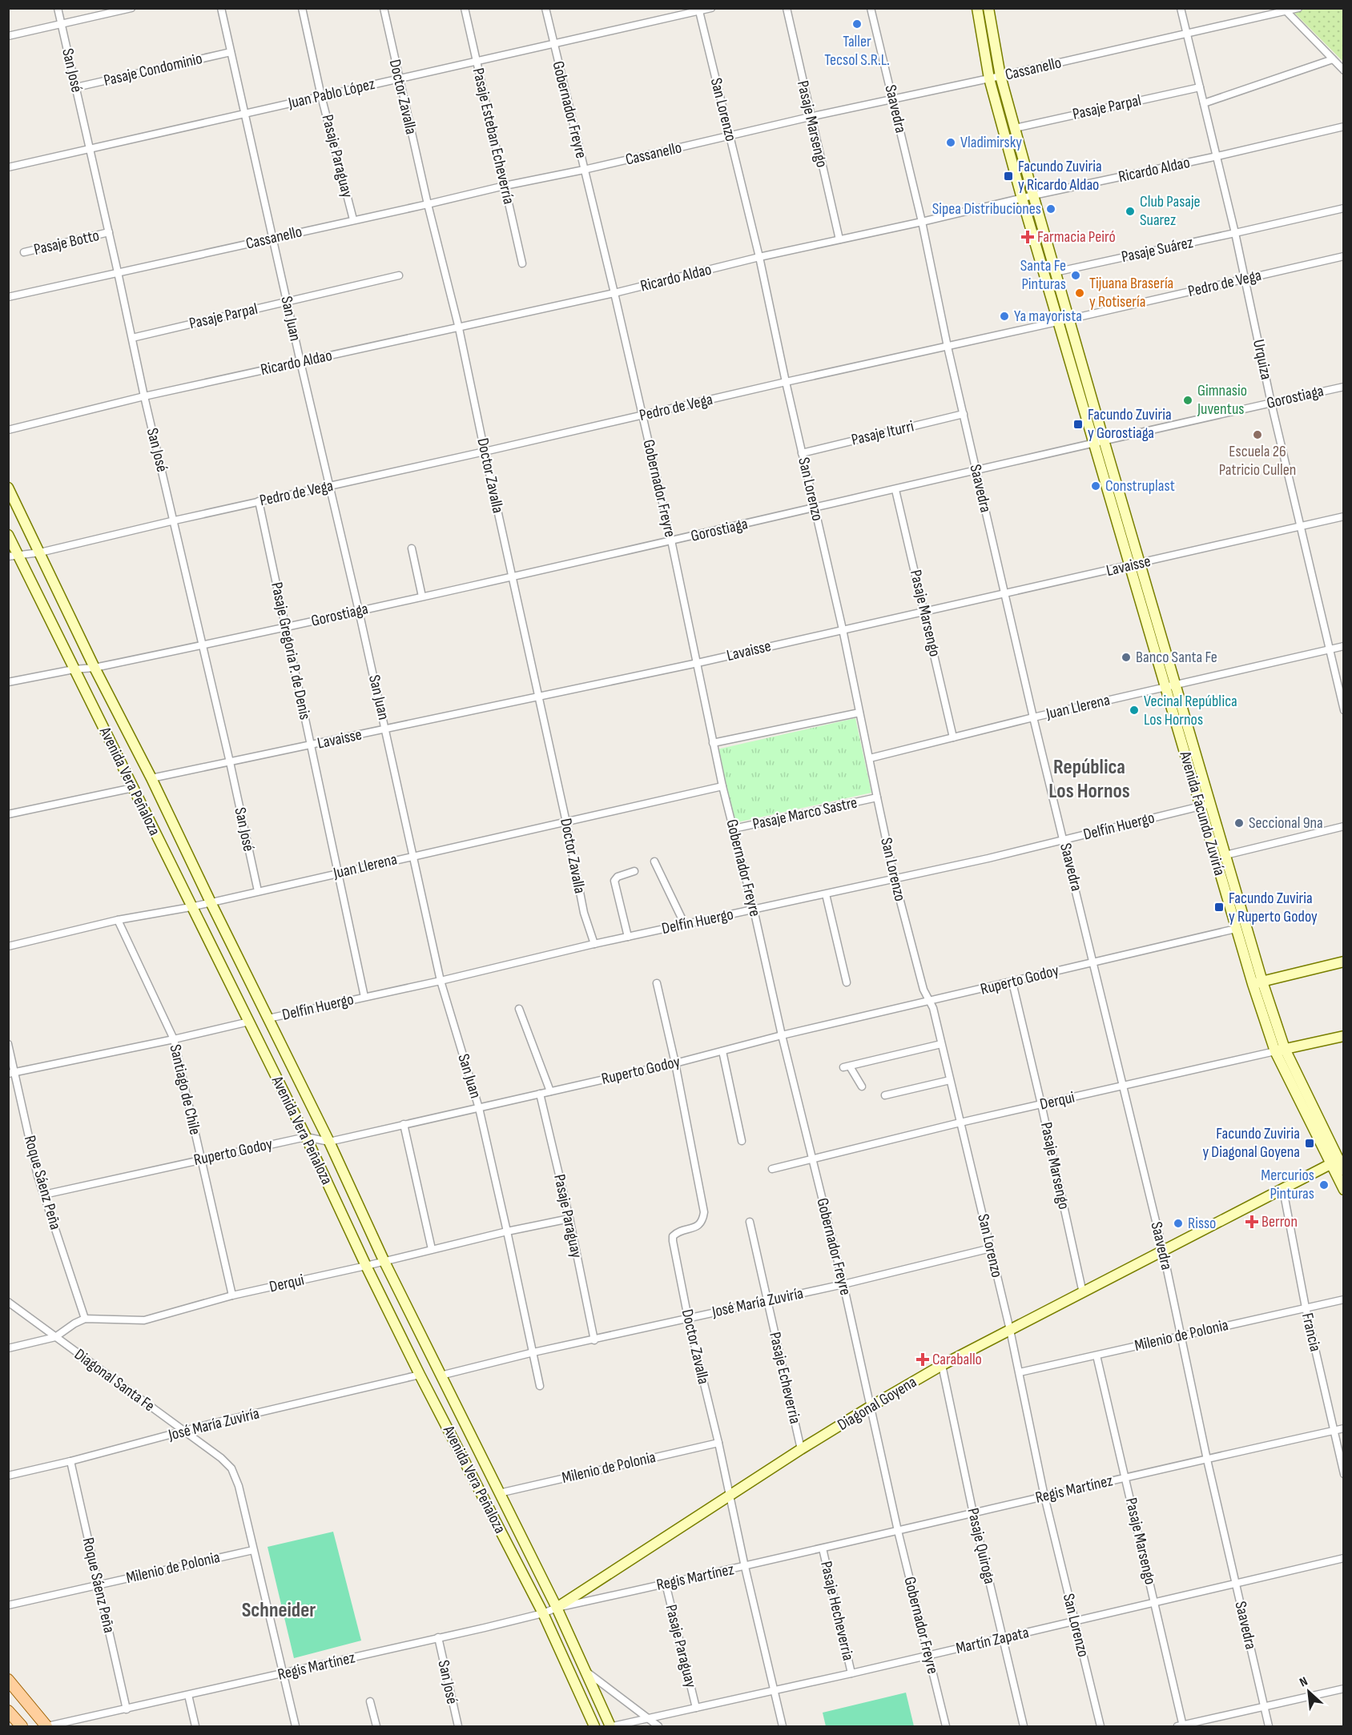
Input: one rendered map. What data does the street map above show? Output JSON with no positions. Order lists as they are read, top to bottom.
{
  "streets": {
    "main road": [
      "Avenida Vera Peñaloza",
      "Avenida Facundo Zuviría",
      "Derqui",
      "Diagonal Goyena"
    ],
    "street": [
      "Cassanello",
      "Pasaje Condominio",
      "San José",
      "Juan Pablo López",
      "Doctor Zavalla",
      "Pasaje Parpal",
      "Saavedra",
      "Gobernador Freyre",
      "San Lorenzo",
      "Pasaje Marsengo",
      "Pasaje Esteban Echeverría",
      "Pasaje Paraguay",
      "Ricardo Aldao",
      "Pasaje Botto",
      "Pasaje Suárez",
      "Pedro de Vega",
      "San Juan",
      "Urquiza",
      "Gorostiaga",
      "Pasaje Iturri",
      "Lavaisse",
      "Pasaje Gregoria P. de Denis",
      "Juan Llerena",
      "Pasaje Marco Sastre",
      "Delfín Huergo",
      "Ruperto Godoy",
      "Santiago de Chile",
      "Roque Sáenz Peña",
      "José María Zuviría",
      "Francia",
      "Milenio de Polonia",
      "Pasaje Echeverria",
      "Diagonal Santa Fe",
      "Regis Martínez",
      "Pasaje Quiroga",
      "Pasaje Hecheverria",
      "Martín Zapata"
    ]
  },
  "crossings": [
    ["Cassanello", "San José"],
    ["Cassanello", "Doctor Zavalla"],
    ["Cassanello", "Saavedra"],
    ["Cassanello", "Gobernador Freyre"],
    ["Cassanello", "San Lorenzo"],
    ["Cassanello", "Pasaje Marsengo"],
    ["Cassanello", "Pasaje Esteban Echeverría"],
    ["Cassanello", "Pasaje Paraguay"],
    ["Cassanello", "San Juan"],
    ["Cassanello", "Urquiza"],
    ["Cassanello", "Avenida Facundo Zuviría"],
    ["Pasaje Condominio", "San José"],
    ["Pasaje Condominio", "San Juan"],
    ["San José", "Juan Pablo López"],
    ["San José", "Pasaje Parpal"],
    ["San José", "Ricardo Aldao"],
    ["San José", "Pasaje Botto"],
    ["San José", "Pedro de Vega"],
    ["San José", "Gorostiaga"],
    ["San José", "Lavaisse"],
    ["San José", "Juan Llerena"],
    ["San José", "Regis Martínez"],
    ["Juan Pablo López", "Doctor Zavalla"],
    ["Juan Pablo López", "Gobernador Freyre"],
    ["Juan Pablo López", "San Lorenzo"],
    ["Juan Pablo López", "Pasaje Esteban Echeverría"],
    ["Juan Pablo López", "Pasaje Paraguay"],
    ["Juan Pablo López", "San Juan"],
    ["Doctor Zavalla", "Ricardo Aldao"],
    ["Doctor Zavalla", "Pedro de Vega"],
    ["Doctor Zavalla", "Gorostiaga"],
    ["Doctor Zavalla", "Lavaisse"],
    ["Doctor Zavalla", "Juan Llerena"],
    ["Doctor Zavalla", "Delfín Huergo"],
    ["Doctor Zavalla", "Ruperto Godoy"],
    ["Doctor Zavalla", "José María Zuviría"],
    ["Doctor Zavalla", "Milenio de Polonia"],
    ["Doctor Zavalla", "Diagonal Goyena"],
    ["Doctor Zavalla", "Regis Martínez"],
    ["Doctor Zavalla", "Martín Zapata"],
    ["Pasaje Parpal", "San Juan"],
    ["Pasaje Parpal", "Urquiza"],
    ["Pasaje Parpal", "Avenida Facundo Zuviría"],
    ["Saavedra", "Ricardo Aldao"],
    ["Saavedra", "Pedro de Vega"],
    ["Saavedra", "Gorostiaga"],
    ["Saavedra", "Pasaje Iturri"],
    ["Saavedra", "Lavaisse"],
    ["Saavedra", "Juan Llerena"],
    ["Saavedra", "Delfín Huergo"],
    ["Saavedra", "Ruperto Godoy"],
    ["Saavedra", "Derqui"],
    ["Saavedra", "Milenio de Polonia"],
    ["Saavedra", "Diagonal Goyena"],
    ["Saavedra", "Regis Martínez"],
    ["Saavedra", "Martín Zapata"],
    ["Gobernador Freyre", "Ricardo Aldao"],
    ["Gobernador Freyre", "Pedro de Vega"],
    ["Gobernador Freyre", "Gorostiaga"],
    ["Gobernador Freyre", "Lavaisse"],
    ["Gobernador Freyre", "Juan Llerena"],
    ["Gobernador Freyre", "Pasaje Marco Sastre"],
    ["Gobernador Freyre", "Delfín Huergo"],
    ["Gobernador Freyre", "Ruperto Godoy"],
    ["Gobernador Freyre", "Derqui"],
    ["Gobernador Freyre", "José María Zuviría"],
    ["Gobernador Freyre", "Diagonal Goyena"],
    ["Gobernador Freyre", "Regis Martínez"],
    ["Gobernador Freyre", "Martín Zapata"],
    ["San Lorenzo", "Ricardo Aldao"],
    ["San Lorenzo", "Pedro de Vega"],
    ["San Lorenzo", "Gorostiaga"],
    ["San Lorenzo", "Pasaje Iturri"],
    ["San Lorenzo", "Lavaisse"],
    ["San Lorenzo", "Juan Llerena"],
    ["San Lorenzo", "Pasaje Marco Sastre"],
    ["San Lorenzo", "Delfín Huergo"],
    ["San Lorenzo", "Ruperto Godoy"],
    ["San Lorenzo", "Derqui"],
    ["San Lorenzo", "José María Zuviría"],
    ["San Lorenzo", "Milenio de Polonia"],
    ["San Lorenzo", "Diagonal Goyena"],
    ["San Lorenzo", "Regis Martínez"],
    ["San Lorenzo", "Martín Zapata"],
    ["Pasaje Marsengo", "Ricardo Aldao"],
    ["Pasaje Marsengo", "Gorostiaga"],
    ["Pasaje Marsengo", "Lavaisse"],
    ["Pasaje Marsengo", "Juan Llerena"],
    ["Pasaje Marsengo", "Ruperto Godoy"],
    ["Pasaje Marsengo", "Derqui"],
    ["Pasaje Marsengo", "Milenio de Polonia"],
    ["Pasaje Marsengo", "Diagonal Goyena"],
    ["Pasaje Marsengo", "Regis Martínez"],
    ["Pasaje Marsengo", "Martín Zapata"],
    ["Pasaje Paraguay", "Ruperto Godoy"],
    ["Pasaje Paraguay", "Derqui"],
    ["Pasaje Paraguay", "José María Zuviría"],
    ["Pasaje Paraguay", "Regis Martínez"],
    ["Pasaje Paraguay", "Martín Zapata"],
    ["Ricardo Aldao", "San Juan"],
    ["Ricardo Aldao", "Urquiza"],
    ["Ricardo Aldao", "Avenida Facundo Zuviría"],
    ["Pasaje Suárez", "Urquiza"],
    ["Pasaje Suárez", "Avenida Facundo Zuviría"],
    ["Pedro de Vega", "San Juan"],
    ["Pedro de Vega", "Urquiza"],
    ["Pedro de Vega", "Pasaje Gregoria P. de Denis"],
    ["Pedro de Vega", "Avenida Vera Peñaloza"],
    ["Pedro de Vega", "Avenida Facundo Zuviría"],
    ["San Juan", "Gorostiaga"],
    ["San Juan", "Lavaisse"],
    ["San Juan", "Juan Llerena"],
    ["San Juan", "Delfín Huergo"],
    ["San Juan", "Ruperto Godoy"],
    ["San Juan", "Derqui"],
    ["San Juan", "José María Zuviría"],
    ["Urquiza", "Gorostiaga"],
    ["Urquiza", "Lavaisse"],
    ["Urquiza", "Juan Llerena"],
    ["Gorostiaga", "Pasaje Gregoria P. de Denis"],
    ["Gorostiaga", "Avenida Vera Peñaloza"],
    ["Gorostiaga", "Avenida Facundo Zuviría"],
    ["Lavaisse", "Pasaje Gregoria P. de Denis"],
    ["Lavaisse", "Avenida Vera Peñaloza"],
    ["Lavaisse", "Avenida Facundo Zuviría"],
    ["Pasaje Gregoria P. de Denis", "Juan Llerena"],
    ["Pasaje Gregoria P. de Denis", "Delfín Huergo"],
    ["Juan Llerena", "Avenida Vera Peñaloza"],
    ["Juan Llerena", "Avenida Facundo Zuviría"],
    ["Juan Llerena", "Santiago de Chile"],
    ["Avenida Vera Peñaloza", "Delfín Huergo"],
    ["Avenida Vera Peñaloza", "Ruperto Godoy"],
    ["Avenida Vera Peñaloza", "Derqui"],
    ["Avenida Vera Peñaloza", "José María Zuviría"],
    ["Avenida Vera Peñaloza", "Milenio de Polonia"],
    ["Avenida Vera Peñaloza", "Diagonal Goyena"],
    ["Avenida Vera Peñaloza", "Regis Martínez"],
    ["Avenida Vera Peñaloza", "Martín Zapata"],
    ["Avenida Facundo Zuviría", "Delfín Huergo"],
    ["Avenida Facundo Zuviría", "Ruperto Godoy"],
    ["Avenida Facundo Zuviría", "Derqui"],
    ["Avenida Facundo Zuviría", "Diagonal Goyena"],
    ["Ruperto Godoy", "Santiago de Chile"],
    ["Ruperto Godoy", "Roque Sáenz Peña"],
    ["Santiago de Chile", "Derqui"],
    ["Derqui", "Roque Sáenz Peña"],
    ["Roque Sáenz Peña", "José María Zuviría"],
    ["Roque Sáenz Peña", "Milenio de Polonia"],
    ["Roque Sáenz Peña", "Regis Martínez"],
    ["José María Zuviría", "Pasaje Echeverria"],
    ["José María Zuviría", "Diagonal Santa Fe"],
    ["Francia", "Milenio de Polonia"],
    ["Francia", "Diagonal Goyena"],
    ["Francia", "Regis Martínez"],
    ["Milenio de Polonia", "Diagonal Santa Fe"],
    ["Pasaje Echeverria", "Diagonal Goyena"],
    ["Diagonal Santa Fe", "Regis Martínez"],
    ["Diagonal Goyena", "Regis Martínez"],
    ["Diagonal Goyena", "Pasaje Quiroga"],
    ["Regis Martínez", "Pasaje Quiroga"],
    ["Regis Martínez", "Pasaje Hecheverria"],
    ["Pasaje Quiroga", "Martín Zapata"],
    ["Pasaje Hecheverria", "Martín Zapata"]
  ],
  "districts": ["República Los Hornos", "Schneider"],
  "places": {
    "other": [
      "Taller Tecsol S.R.L.",
      "Vladimirsky",
      "Sipea Distribuciones",
      "Club Pasaje Suarez",
      "Santa Fe Pinturas",
      "Tijuana Brasería y Rotisería",
      "Ya mayorista",
      "Gimnasio Juventus",
      "Escuela 26 Patricio Cullen",
      "Construplast",
      "Banco Santa Fe",
      "Vecinal República Los Hornos",
      "Seccional 9na",
      "Mercurios Pinturas",
      "Risso"
    ],
    "transit": [
      "Facundo Zuviria y Ricardo Aldao",
      "Facundo Zuviria y Gorostiaga",
      "Facundo Zuviria y Ruperto Godoy",
      "Facundo Zuviria y Diagonal Goyena"
    ],
    "health": ["Farmacia Peiró", "Berron", "Caraballo"]
  },
  "north": "top left"
}
